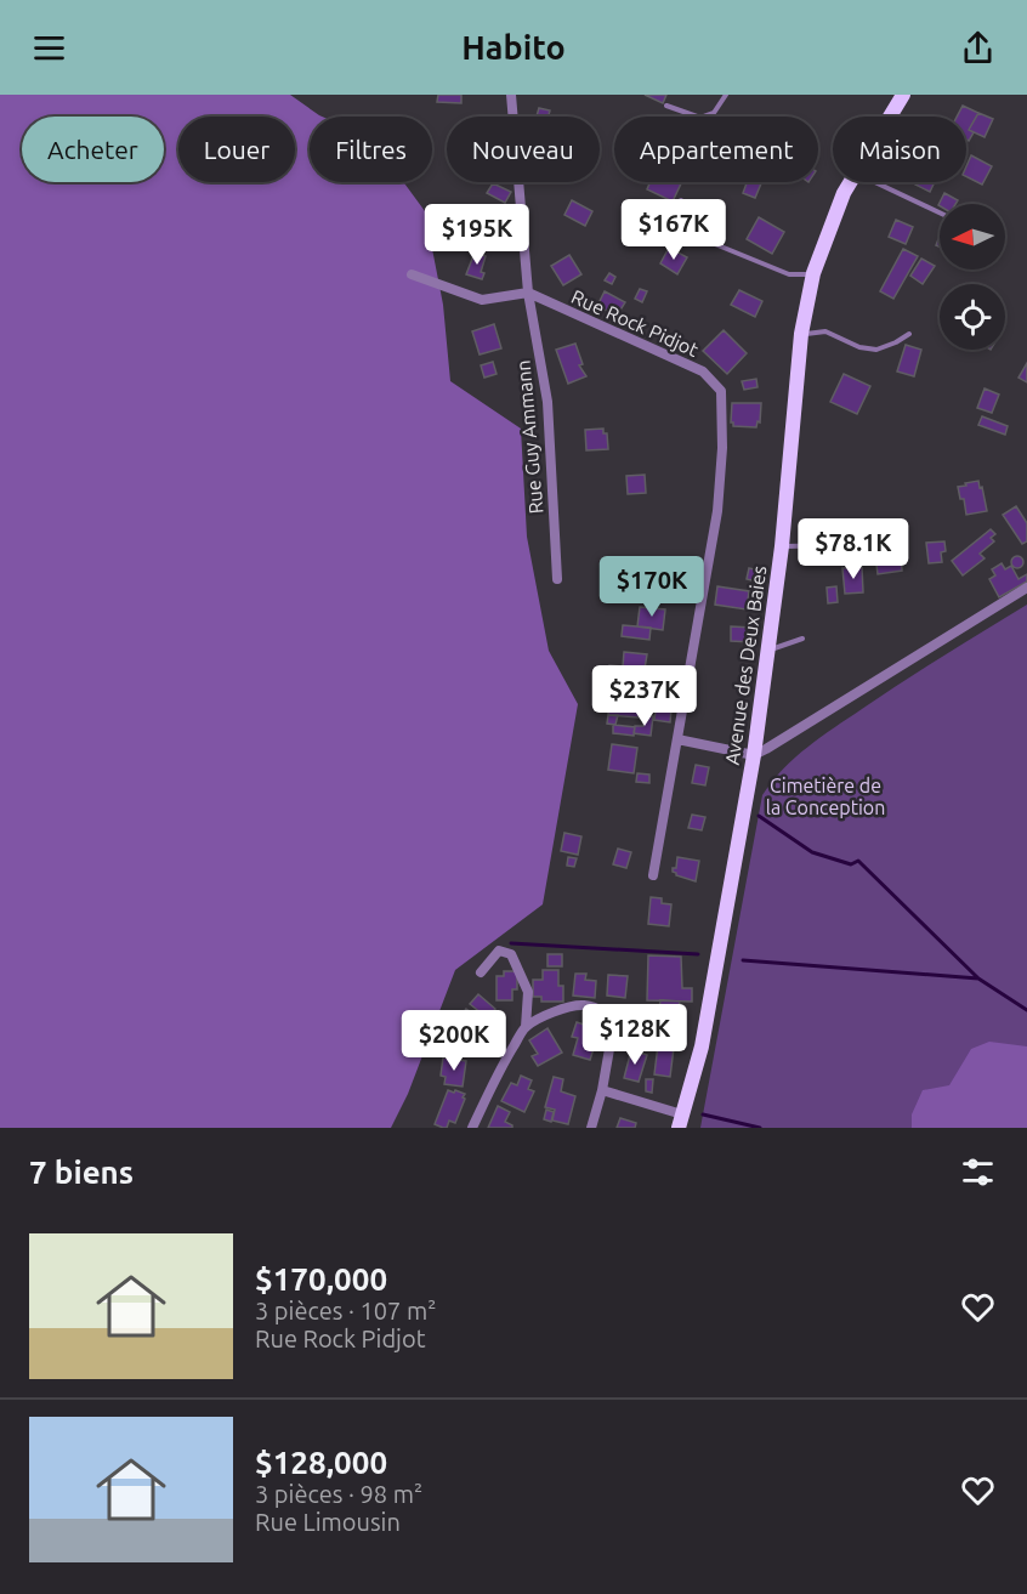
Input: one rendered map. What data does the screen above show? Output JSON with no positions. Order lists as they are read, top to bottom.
{
  "streets": {
    "main road": ["Avenue des Deux Baies"],
    "street": ["Rue Rock Pidjot", "Rue Guy Ammann"]
  },
  "crossings": [
    ["Rue Rock Pidjot", "Rue Guy Ammann"]
  ],
  "parks": ["Cimetière de la Conception"],
  "north": "left",
  "page": {
    "header": "Habito",
    "chip": [
      "Acheter",
      "Louer",
      "Filtres",
      "Nouveau",
      "Appartement",
      "Maison"
    ],
    "price": [
      "$167K",
      "$195K",
      "$78.1K",
      "$170K",
      "$237K",
      "$128K",
      "$200K"
    ],
    "heading": "7 biens",
    "list": [
      {
        "name": "$170,000",
        "note": "3 pièces · 107 m² · Rue Rock Pidjot"
      },
      {
        "name": "$128,000",
        "note": "3 pièces · 98 m² · Rue Limousin"
      }
    ]
  }
}
